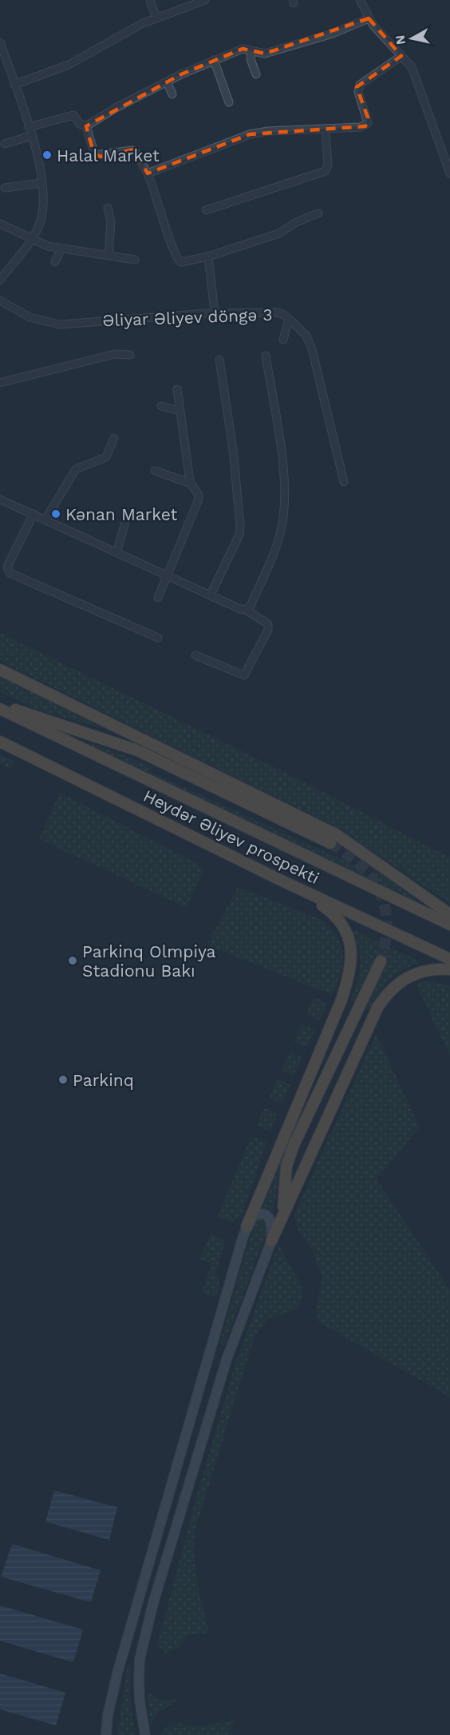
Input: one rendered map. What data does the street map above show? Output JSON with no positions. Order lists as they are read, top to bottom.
{
  "streets": {
    "highway": ["Heydər Əliyev prospekti"],
    "street": ["Əliyar Əliyev döngə 3"]
  },
  "places": [
    "Halal Market",
    "Kənan Market",
    "Parkinq Olmpiya Stadionu Bakı",
    "Parkinq"
  ],
  "north": "left"
}
